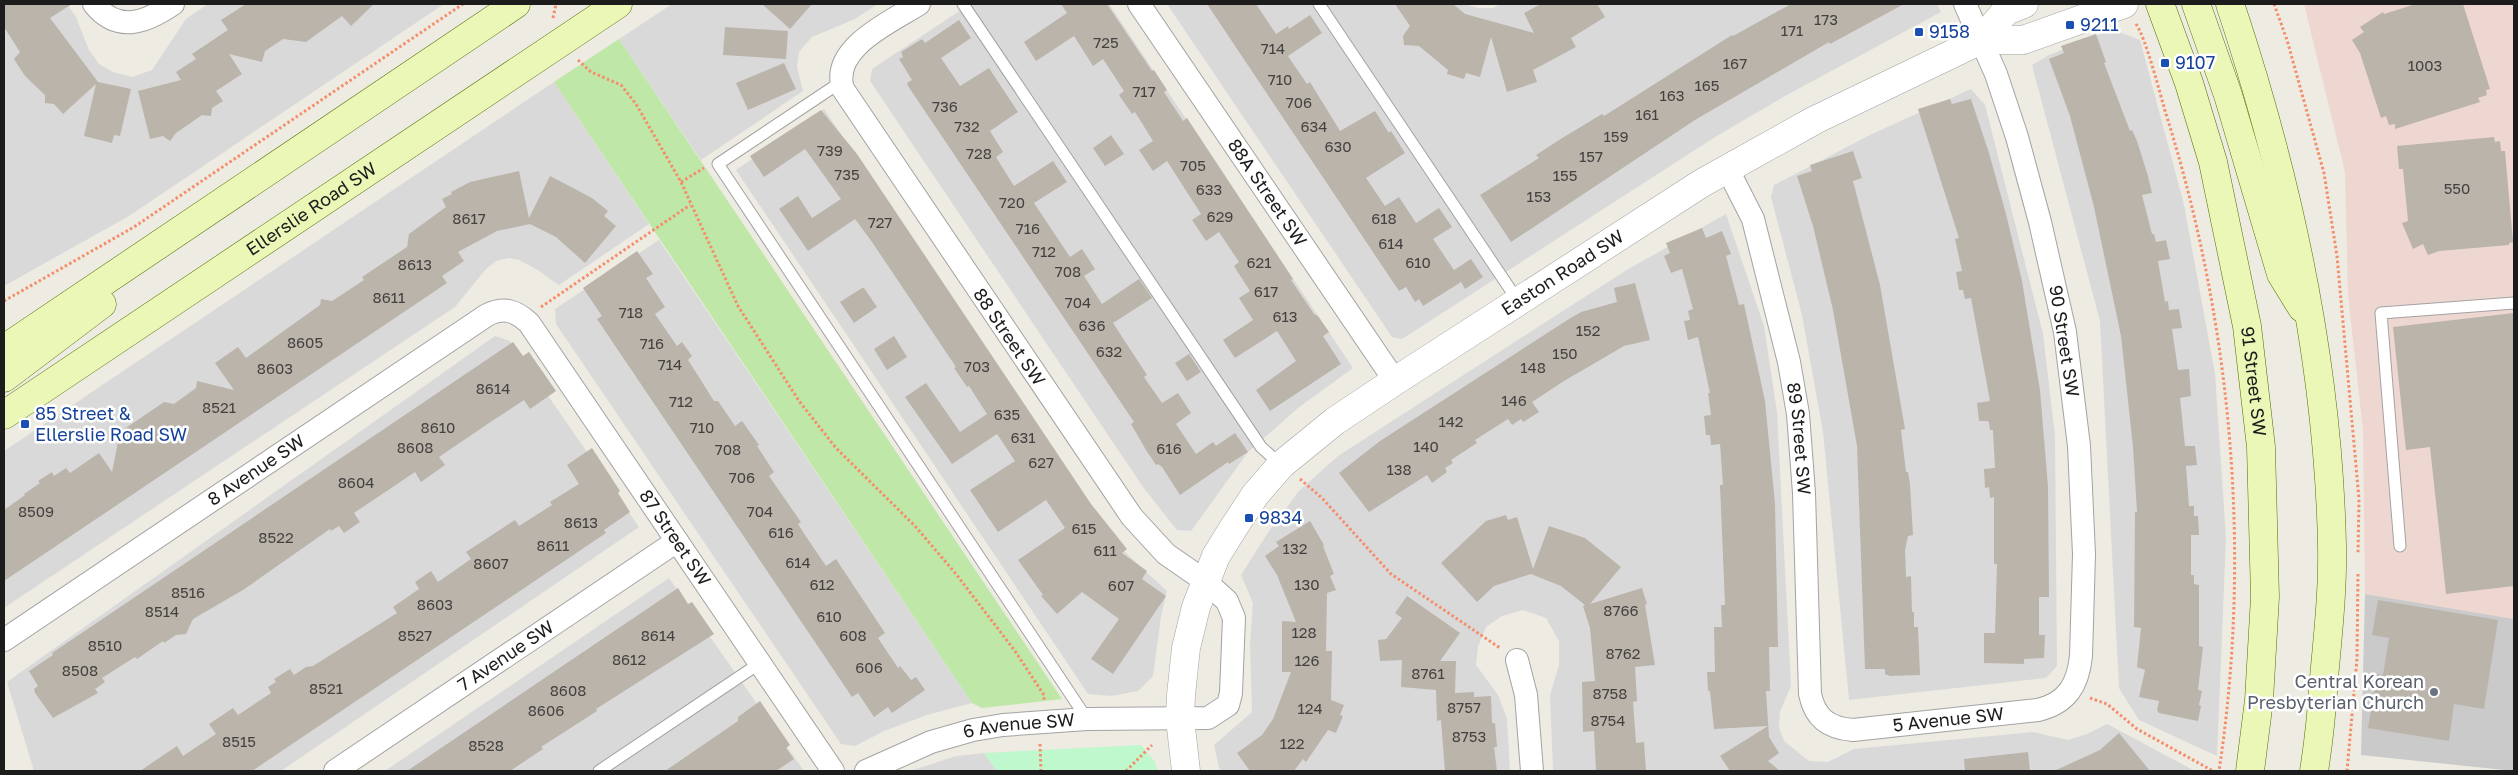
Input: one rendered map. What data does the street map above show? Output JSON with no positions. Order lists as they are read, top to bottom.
{
  "streets": {
    "main road": ["Ellerslie Road SW", "91 Street SW"],
    "street": [
      "88A Street SW",
      "Easton Road SW",
      "88 Street SW",
      "90 Street SW",
      "89 Street SW",
      "8 Avenue SW",
      "87 Street SW",
      "7 Avenue SW",
      "5 Avenue SW",
      "6 Avenue SW"
    ]
  },
  "crossings": [
    ["88A Street SW", "Easton Road SW"],
    ["Easton Road SW", "88 Street SW"],
    ["Easton Road SW", "90 Street SW"],
    ["Easton Road SW", "89 Street SW"],
    ["Easton Road SW", "6 Avenue SW"],
    ["90 Street SW", "5 Avenue SW"],
    ["89 Street SW", "5 Avenue SW"],
    ["8 Avenue SW", "87 Street SW"],
    ["87 Street SW", "7 Avenue SW"]
  ],
  "places": {
    "transit": [
      "9211",
      "9158",
      "9107",
      "85 Street & Ellerslie Road SW",
      "9834"
    ],
    "other": ["Central Korean Presbyterian Church"]
  },
  "house_numbers": [
    "173",
    "171",
    "725",
    "714",
    "167",
    "1003",
    "710",
    "165",
    "717",
    "163",
    "706",
    "736",
    "161",
    "732",
    "634",
    "159",
    "630",
    "739",
    "728",
    "157",
    "705",
    "735",
    "155",
    "550",
    "633",
    "153",
    "720",
    "629",
    "8617",
    "618",
    "727",
    "716",
    "614",
    "712",
    "621",
    "610",
    "8613",
    "708",
    "617",
    "8611",
    "704",
    "718",
    "613",
    "636",
    "152",
    "8605",
    "716",
    "632",
    "150",
    "714",
    "703",
    "148",
    "8603",
    "8614",
    "146",
    "712",
    "8521",
    "635",
    "142",
    "8610",
    "710",
    "631",
    "140",
    "8608",
    "616",
    "708",
    "627",
    "138",
    "706",
    "8604",
    "8509",
    "704",
    "8613",
    "615",
    "616",
    "8522",
    "8611",
    "132",
    "611",
    "614",
    "8607",
    "612",
    "130",
    "607",
    "8516",
    "8603",
    "8766",
    "8514",
    "610",
    "128",
    "8527",
    "8614",
    "608",
    "8510",
    "8762",
    "8612",
    "126",
    "606",
    "8508",
    "8761",
    "8521",
    "8608",
    "8758",
    "8757",
    "124",
    "8606",
    "8754",
    "8753",
    "8515",
    "122",
    "8528"
  ]
}
